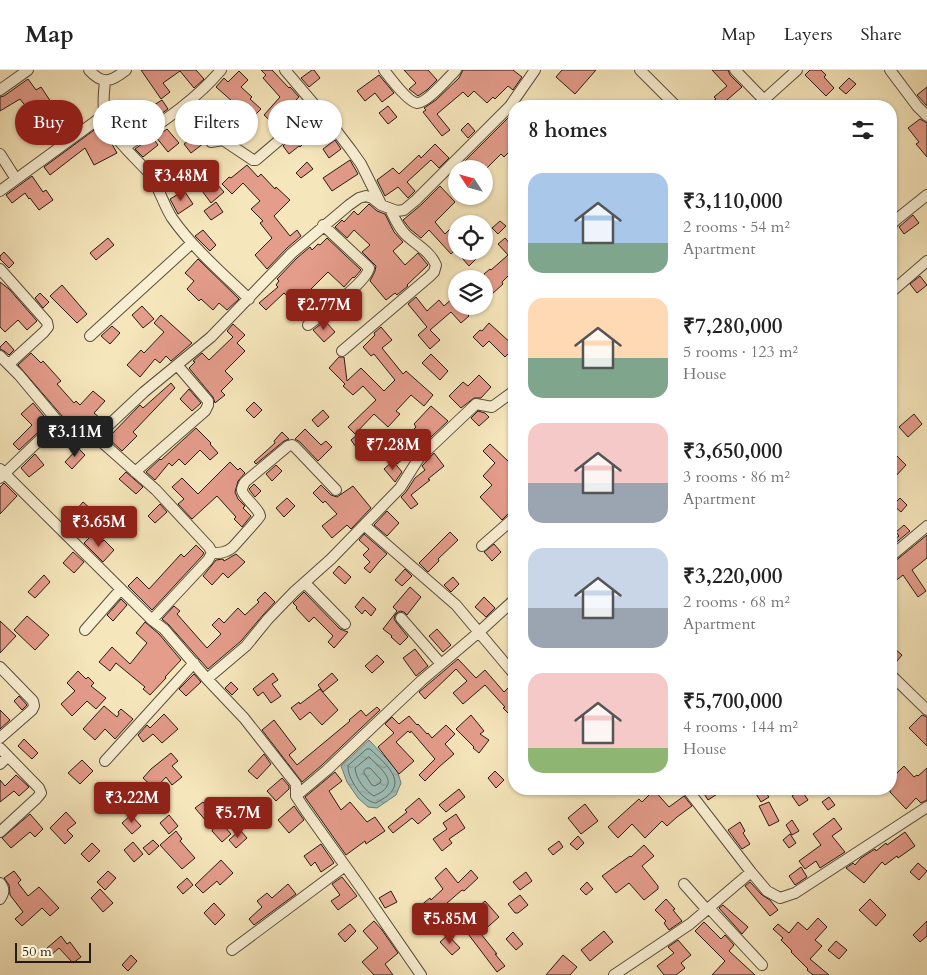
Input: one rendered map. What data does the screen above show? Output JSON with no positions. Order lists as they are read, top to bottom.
{
  "scale_bar": "50 m",
  "north": "top left",
  "page": {
    "header": "Map",
    "nav": ["Map", "Layers", "Share"],
    "chip": [
      "Buy",
      "Rent",
      "Filters",
      "New"
    ],
    "heading": "8 homes",
    "price": [
      "₹3.48M",
      "₹2.77M",
      "₹3.11M",
      "₹7.28M",
      "₹3.65M",
      "₹3.22M",
      "₹5.7M",
      "₹5.85M"
    ],
    "list": [
      {
        "name": "₹3,110,000",
        "note": "2 rooms · 54 m² · Apartment"
      },
      {
        "name": "₹7,280,000",
        "note": "5 rooms · 123 m² · House"
      },
      {
        "name": "₹3,650,000",
        "note": "3 rooms · 86 m² · Apartment"
      },
      {
        "name": "₹3,220,000",
        "note": "2 rooms · 68 m² · Apartment"
      },
      {
        "name": "₹5,700,000",
        "note": "4 rooms · 144 m² · House"
      }
    ],
    "scale": "50 m"
  }
}
